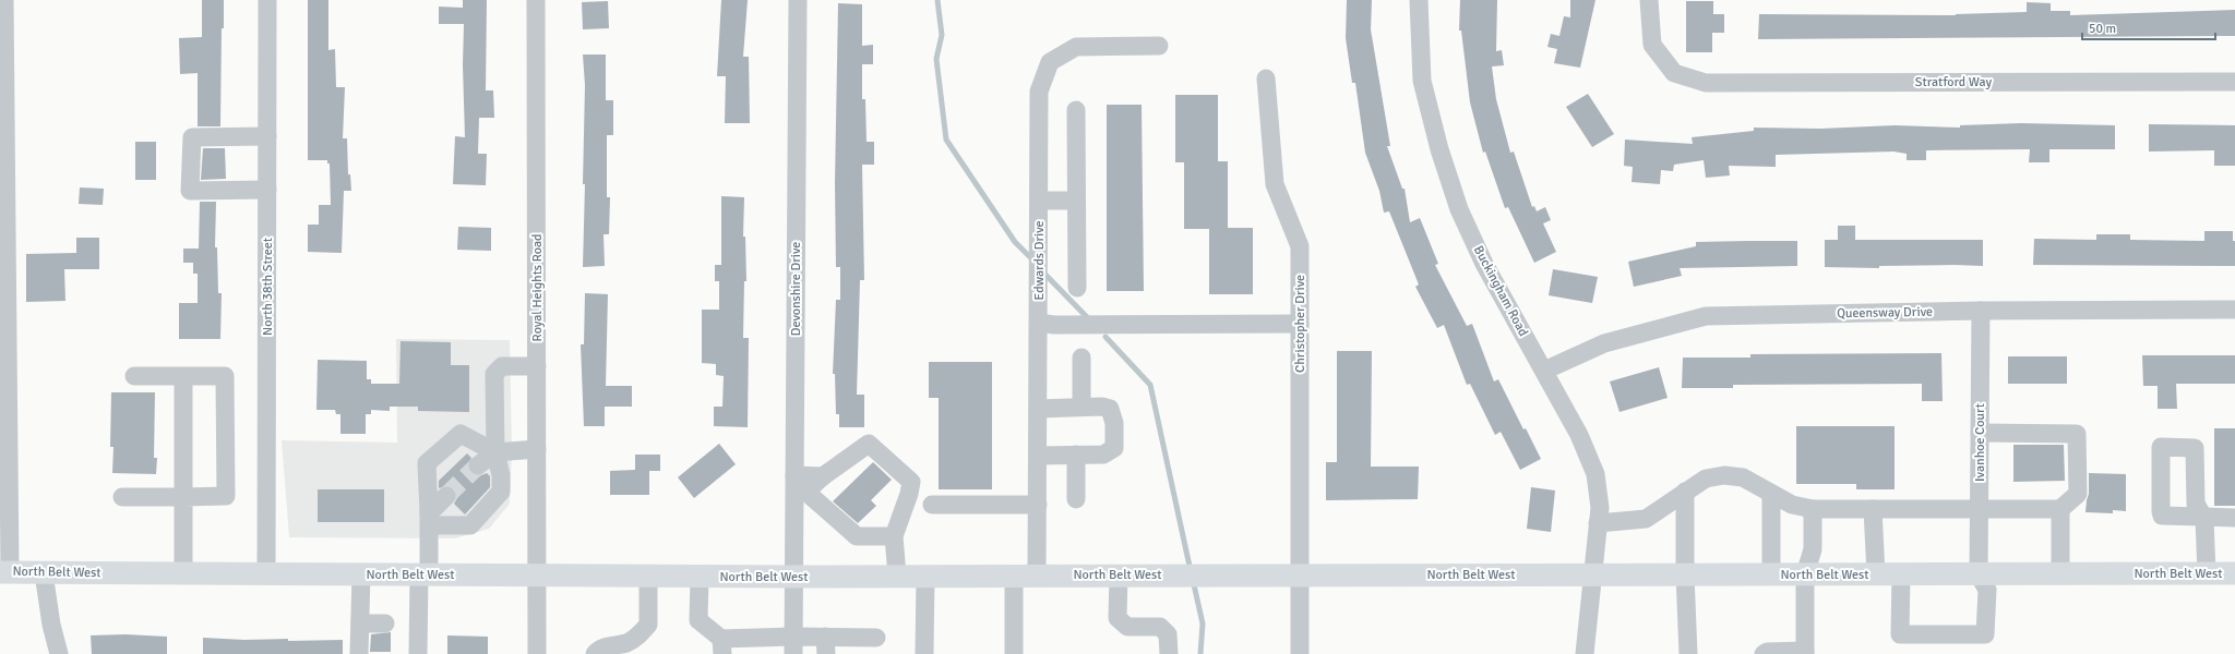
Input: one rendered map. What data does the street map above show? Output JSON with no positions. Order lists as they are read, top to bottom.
{
  "streets": {
    "main road": ["North Belt West"],
    "street": [
      "Stratford Way",
      "Edwards Drive",
      "North 38th Street",
      "Royal Heights Road",
      "Devonshire Drive",
      "Buckingham Road",
      "Queensway Drive",
      "Christopher Drive",
      "Ivanhoe Court"
    ]
  },
  "crossings": [
    ["Edwards Drive", "North Belt West"],
    ["North 38th Street", "North Belt West"],
    ["Royal Heights Road", "North Belt West"],
    ["Devonshire Drive", "North Belt West"],
    ["Buckingham Road", "Queensway Drive"],
    ["Buckingham Road", "North Belt West"],
    ["Queensway Drive", "Ivanhoe Court"],
    ["Christopher Drive", "North Belt West"],
    ["Ivanhoe Court", "North Belt West"]
  ],
  "scale_bar": "50 m"
}
